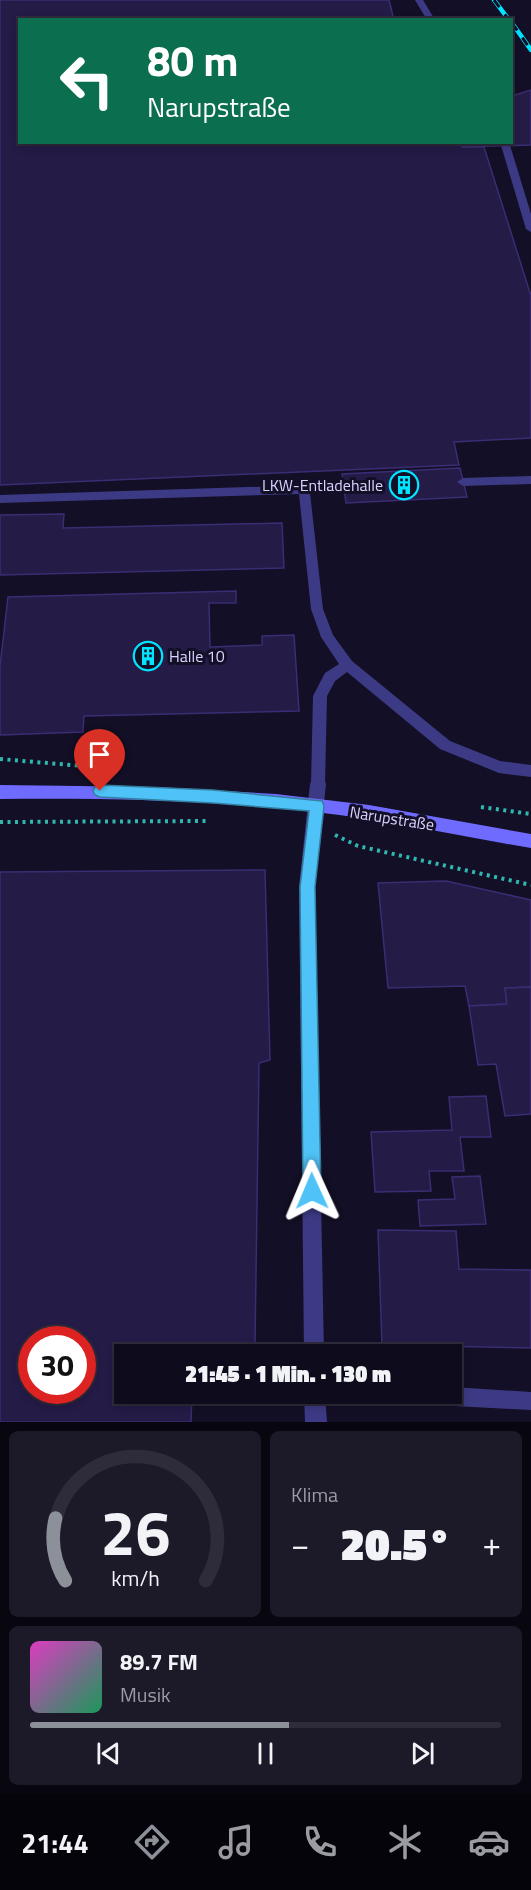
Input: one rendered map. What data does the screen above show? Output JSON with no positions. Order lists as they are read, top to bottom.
{
  "streets": {
    "street": ["Narupstraße"]
  },
  "places": {
    "building": ["LKW-Entladehalle", "Halle 10"]
  },
  "page": {
    "turn": ["80 m", "Narupstraße"],
    "limit": "30",
    "trip": "21:45 · 1 Min. · 130 m",
    "tile": "Klima",
    "heat": ["−", "20.5°", "+"],
    "song": ["89.7 FM", "Musik"],
    "tabs": "21:44",
    "gauge": ["26", "km/h"]
  }
}
